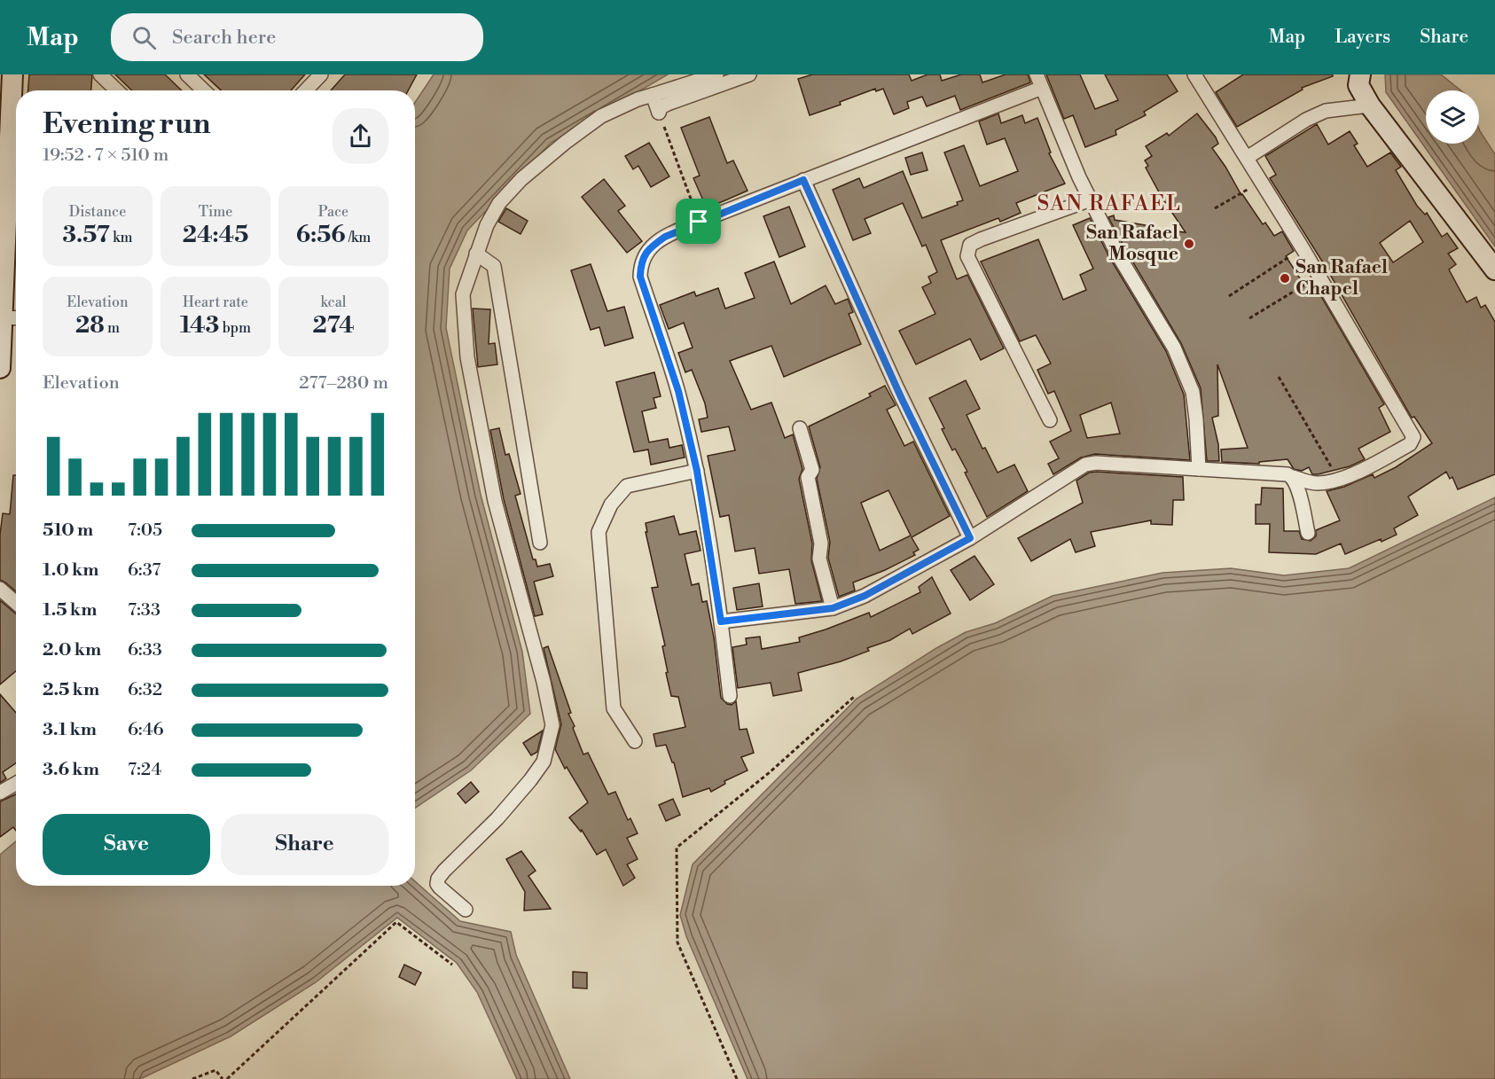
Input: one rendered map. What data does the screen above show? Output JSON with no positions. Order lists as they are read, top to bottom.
{
  "districts": ["SAN RAFAEL"],
  "places": ["San Rafael Mosque", "San Rafael Chapel"],
  "page": {
    "header": "Map",
    "search": "Search here",
    "nav": ["Map", "Layers", "Share"],
    "heading": ["Evening run", "19:52 · 7 × 510 m"],
    "stats": [
      ["Distance", "3.57 km"],
      ["Time", "24:45"],
      ["Pace", "6:56 /km"],
      ["Elevation", "28 m"],
      ["Heart rate", "143 bpm"],
      ["kcal", "274"]
    ],
    "chart": ["Elevation", "277–280 m"],
    "list": [
      {
        "name": "510 m",
        "note": "7:05"
      },
      {
        "name": "1.0 km",
        "note": "6:37"
      },
      {
        "name": "1.5 km",
        "note": "7:33"
      },
      {
        "name": "2.0 km",
        "note": "6:33"
      },
      {
        "name": "2.5 km",
        "note": "6:32"
      },
      {
        "name": "3.1 km",
        "note": "6:46"
      },
      {
        "name": "3.6 km",
        "note": "7:24"
      }
    ],
    "buttons": ["Save", "Share"]
  }
}
